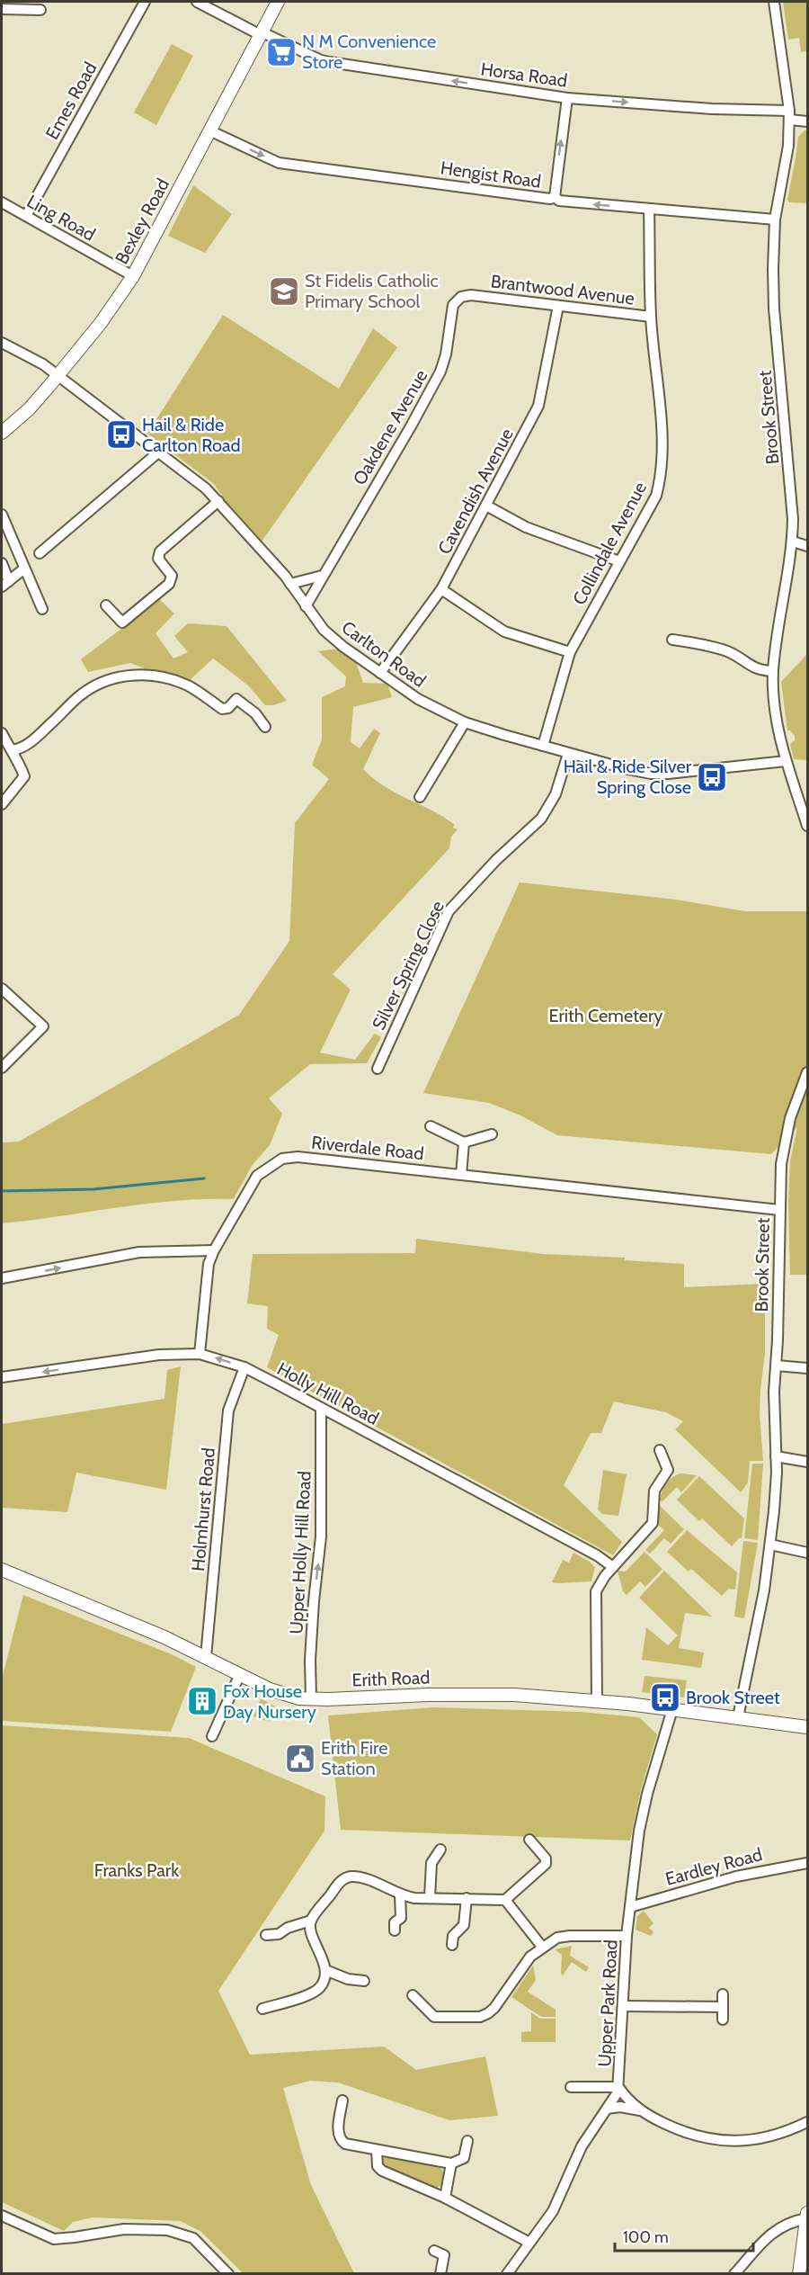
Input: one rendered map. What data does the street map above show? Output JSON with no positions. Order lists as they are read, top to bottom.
{
  "streets": {
    "main road": ["Bexley Road", "Erith Road"],
    "street": [
      "Horsa Road",
      "Emes Road",
      "Hengist Road",
      "Ling Road",
      "Brantwood Avenue",
      "Brook Street",
      "Oakdene Avenue",
      "Cavendish Avenue",
      "Collindale Avenue",
      "Carlton Road",
      "Silver Spring Close",
      "Riverdale Road",
      "Holly Hill Road",
      "Holmhurst Road",
      "Upper Holly Hill Road",
      "Eardley Road",
      "Upper Park Road"
    ]
  },
  "crossings": [
    ["Horsa Road", "Bexley Road"],
    ["Horsa Road", "Brook Street"],
    ["Emes Road", "Ling Road"],
    ["Hengist Road", "Bexley Road"],
    ["Hengist Road", "Brook Street"],
    ["Hengist Road", "Collindale Avenue"],
    ["Ling Road", "Bexley Road"],
    ["Bexley Road", "Carlton Road"],
    ["Brantwood Avenue", "Oakdene Avenue"],
    ["Brantwood Avenue", "Cavendish Avenue"],
    ["Brantwood Avenue", "Collindale Avenue"],
    ["Brook Street", "Carlton Road"],
    ["Brook Street", "Riverdale Road"],
    ["Brook Street", "Erith Road"],
    ["Oakdene Avenue", "Carlton Road"],
    ["Cavendish Avenue", "Carlton Road"],
    ["Collindale Avenue", "Carlton Road"],
    ["Carlton Road", "Silver Spring Close"],
    ["Riverdale Road", "Holly Hill Road"],
    ["Holly Hill Road", "Holmhurst Road"],
    ["Holly Hill Road", "Upper Holly Hill Road"],
    ["Holmhurst Road", "Erith Road"],
    ["Upper Holly Hill Road", "Erith Road"],
    ["Erith Road", "Upper Park Road"],
    ["Eardley Road", "Upper Park Road"]
  ],
  "one_way": ["Holly Hill Road", "Upper Holly Hill Road"],
  "parks": ["Erith Cemetery", "Franks Park"],
  "places": {
    "supermarket": ["N M Convenience Store"],
    "school or university": ["St Fidelis Catholic Primary School"],
    "bus stop": ["Hail & Ride Carlton Road", "Hail & Ride Silver Spring Close", "Brook Street"],
    "building": ["Fox House Day Nursery"],
    "public building": ["Erith Fire Station"]
  },
  "scale_bar": "100 m"
}
